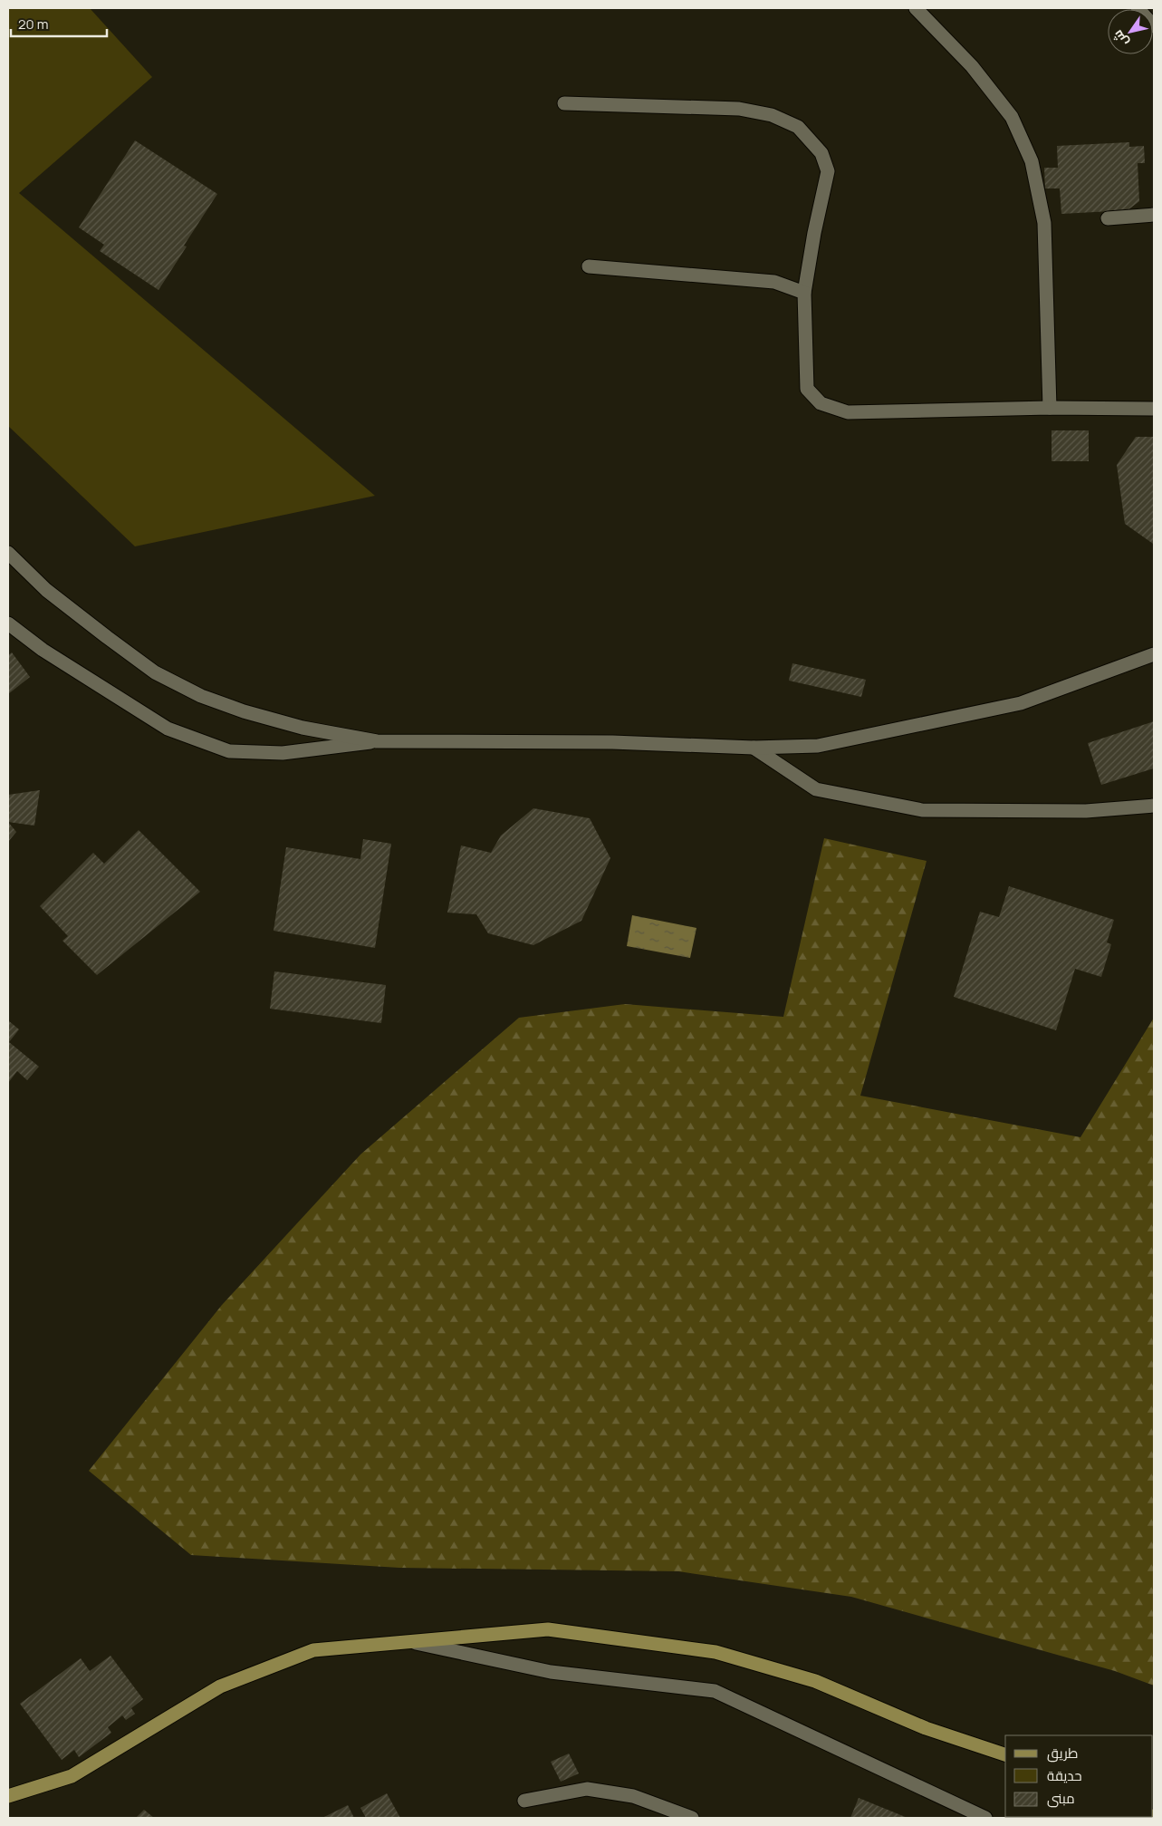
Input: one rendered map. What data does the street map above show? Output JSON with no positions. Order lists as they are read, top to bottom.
{
  "legend": ["طريق", "حديقة", "مبنى"],
  "scale_bar": "20 m",
  "north": "bottom left"
}
